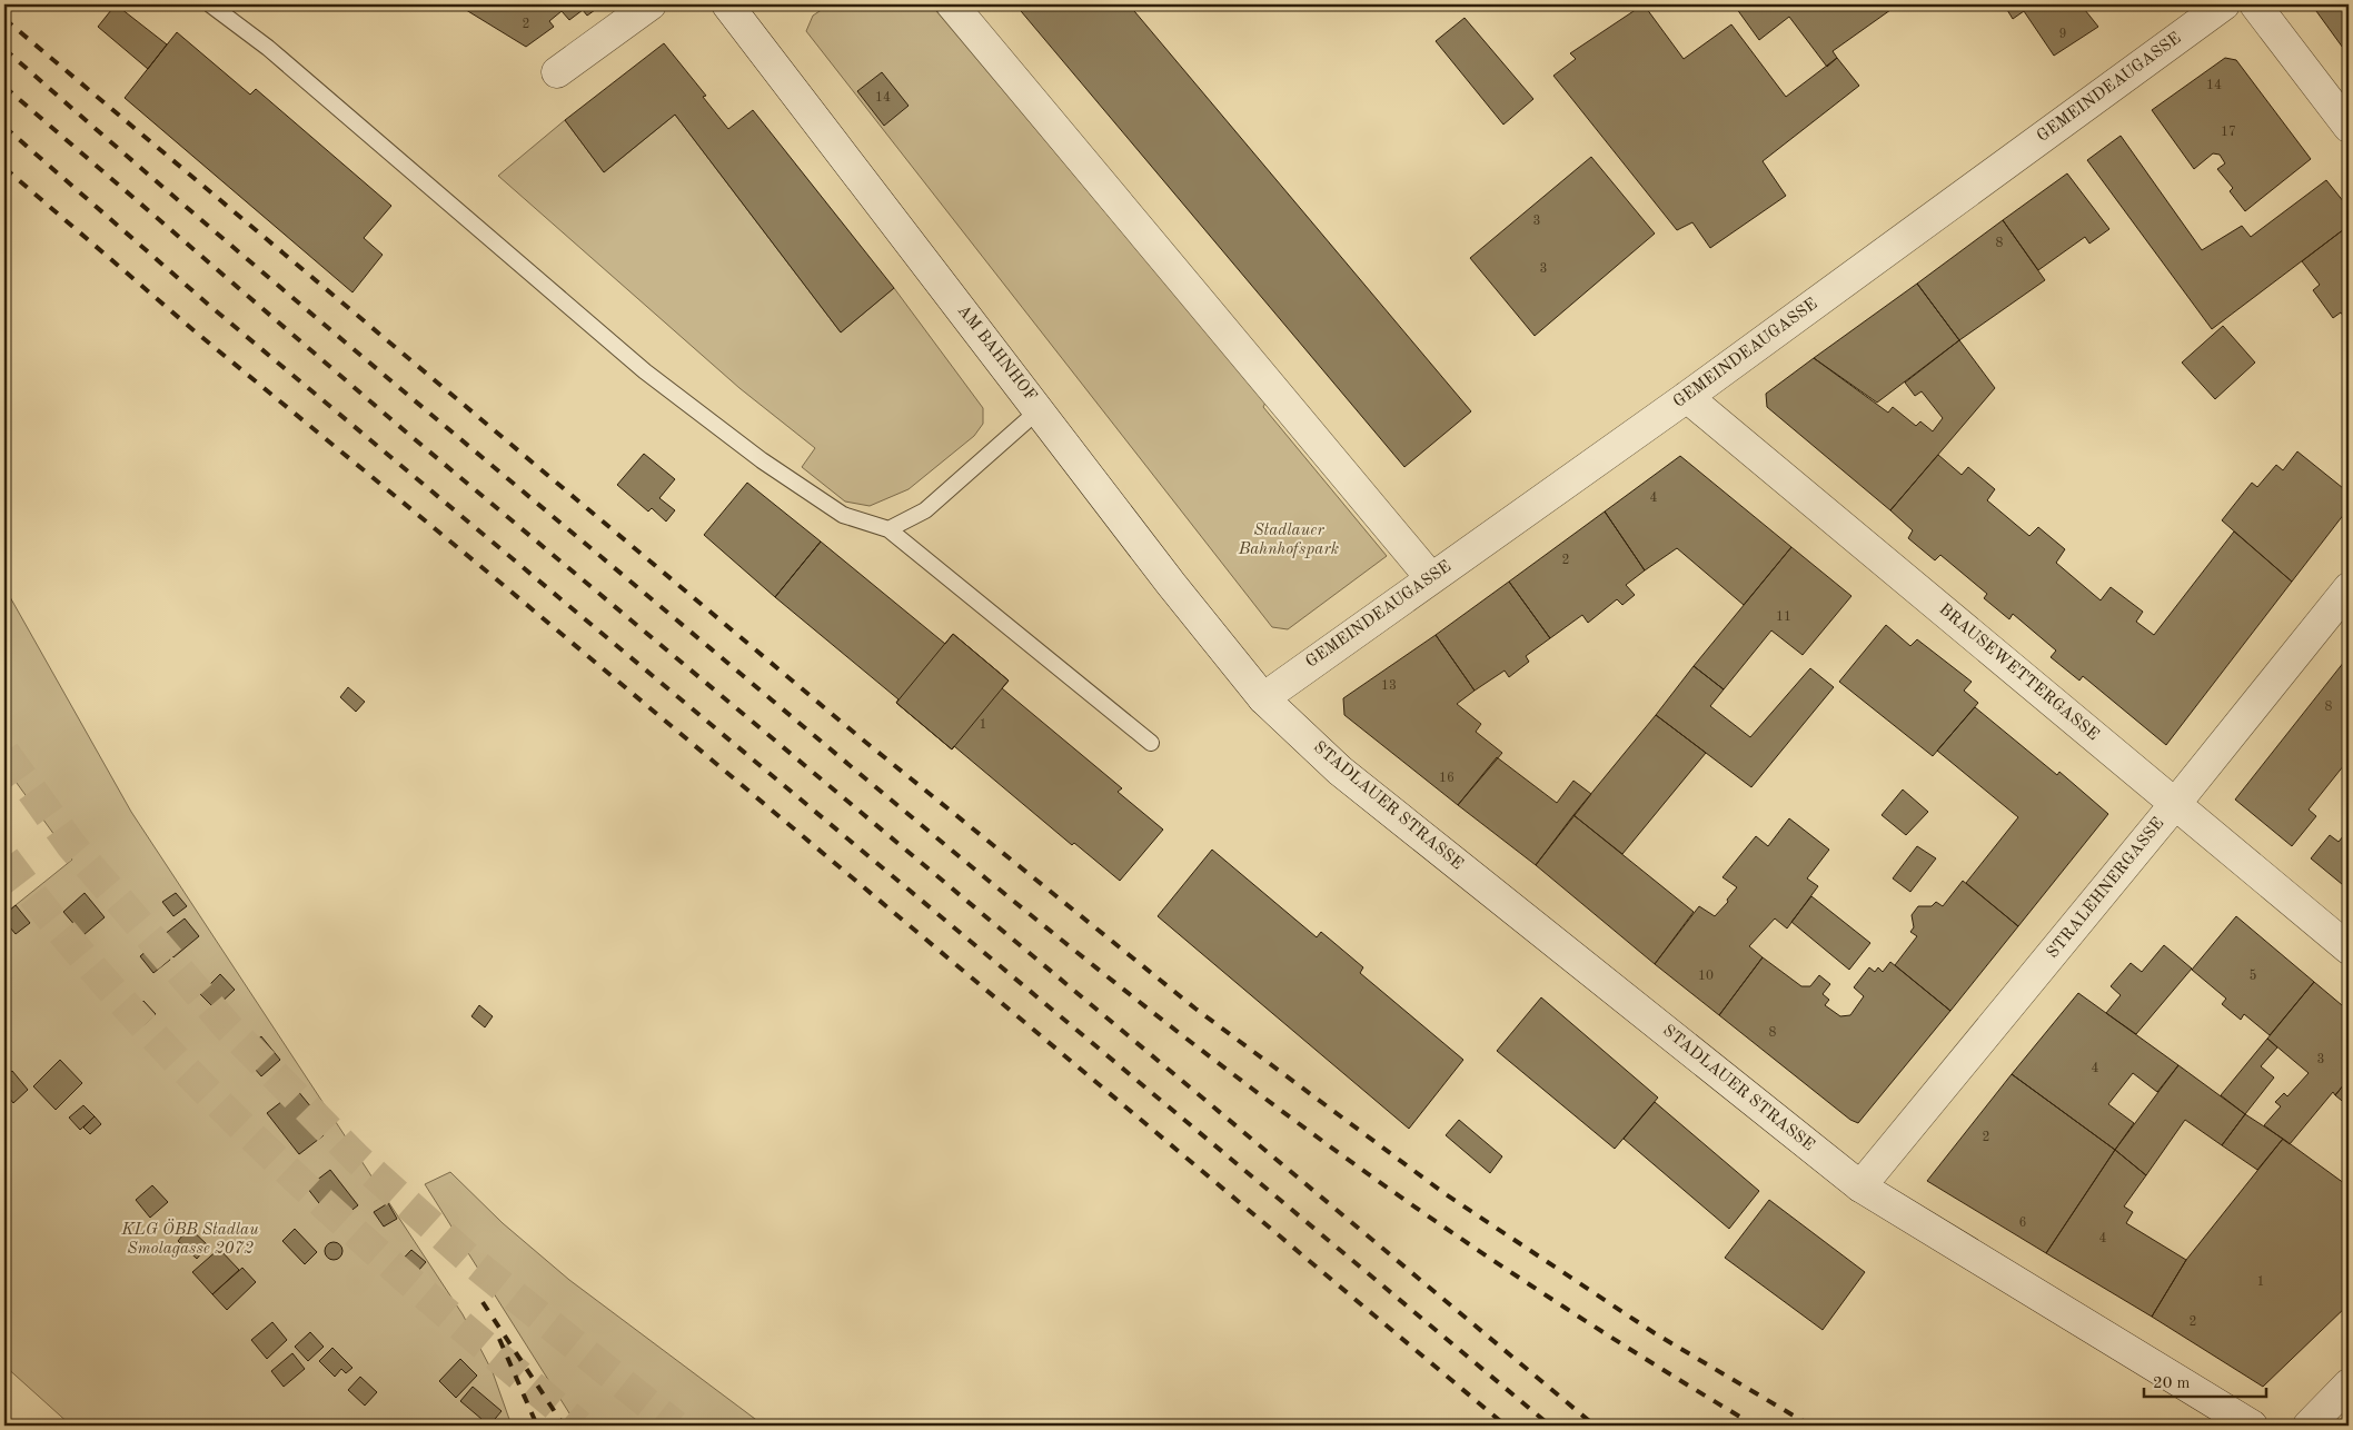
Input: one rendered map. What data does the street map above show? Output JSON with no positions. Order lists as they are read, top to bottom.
{
  "streets": {
    "street": [
      "GEMEINDEAUGASSE",
      "AM BAHNHOF",
      "BRAUSEWETTERGASSE",
      "STADLAUER STRASSE",
      "STRALEHNERGASSE"
    ]
  },
  "crossings": [
    ["GEMEINDEAUGASSE", "AM BAHNHOF"],
    ["GEMEINDEAUGASSE", "BRAUSEWETTERGASSE"],
    ["GEMEINDEAUGASSE", "STADLAUER STRASSE"],
    ["AM BAHNHOF", "STADLAUER STRASSE"],
    ["BRAUSEWETTERGASSE", "STRALEHNERGASSE"],
    ["STADLAUER STRASSE", "STRALEHNERGASSE"]
  ],
  "parks": ["Stadlauer Bahnhofspark", "KLG ÖBB Stadlau Smolagasse 2072"],
  "house_numbers": [
    "2",
    "9",
    "14",
    "14",
    "17",
    "3",
    "8",
    "3",
    "4",
    "2",
    "11",
    "13",
    "8",
    "1",
    "16",
    "10",
    "5",
    "8",
    "3",
    "4",
    "2",
    "6",
    "4",
    "1",
    "2"
  ],
  "scale_bar": "20 m"
}
